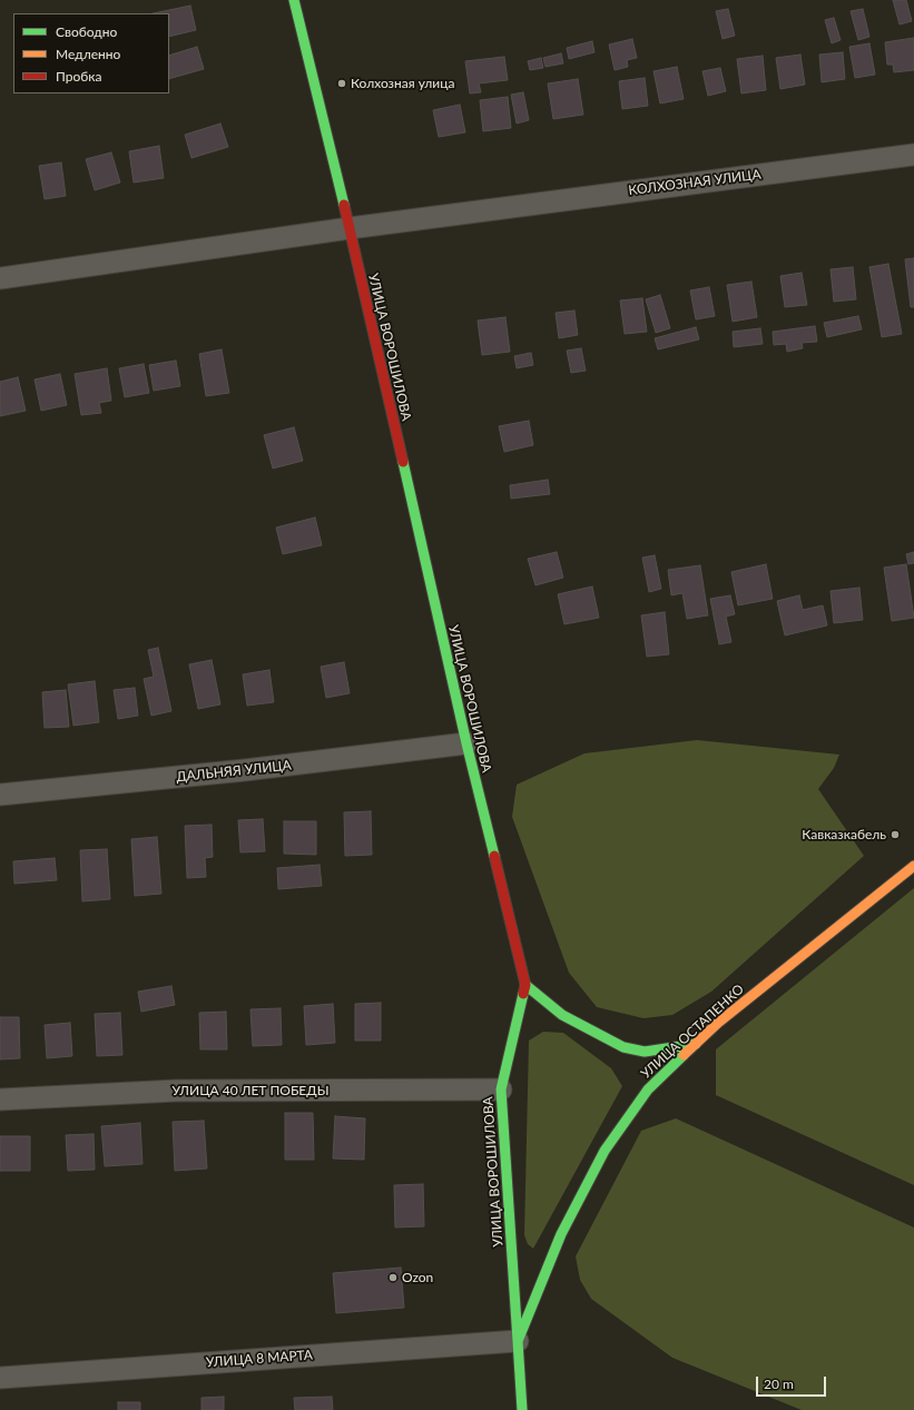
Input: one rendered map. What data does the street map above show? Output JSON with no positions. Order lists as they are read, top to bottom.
{
  "streets": {
    "main road": ["УЛИЦА ВОРОШИЛОВА", "УЛИЦА ОСТАПЕНКО"],
    "street": [
      "КОЛХОЗНАЯ УЛИЦА",
      "ДАЛЬНЯЯ УЛИЦА",
      "УЛИЦА 40 ЛЕТ ПОБЕДЫ",
      "УЛИЦА 8 МАРТА"
    ]
  },
  "crossings": [
    ["КОЛХОЗНАЯ УЛИЦА", "УЛИЦА ВОРОШИЛОВА"],
    ["УЛИЦА ВОРОШИЛОВА", "ДАЛЬНЯЯ УЛИЦА"],
    ["УЛИЦА ВОРОШИЛОВА", "УЛИЦА ОСТАПЕНКО"],
    ["УЛИЦА ВОРОШИЛОВА", "УЛИЦА 40 ЛЕТ ПОБЕДЫ"],
    ["УЛИЦА ВОРОШИЛОВА", "УЛИЦА 8 МАРТА"],
    ["УЛИЦА ОСТАПЕНКО", "УЛИЦА 8 МАРТА"]
  ],
  "places": ["Колхозная улица", "Кавказкабель", "Ozon"],
  "legend": ["Свободно", "Медленно", "Пробка"],
  "scale_bar": "20 m"
}
